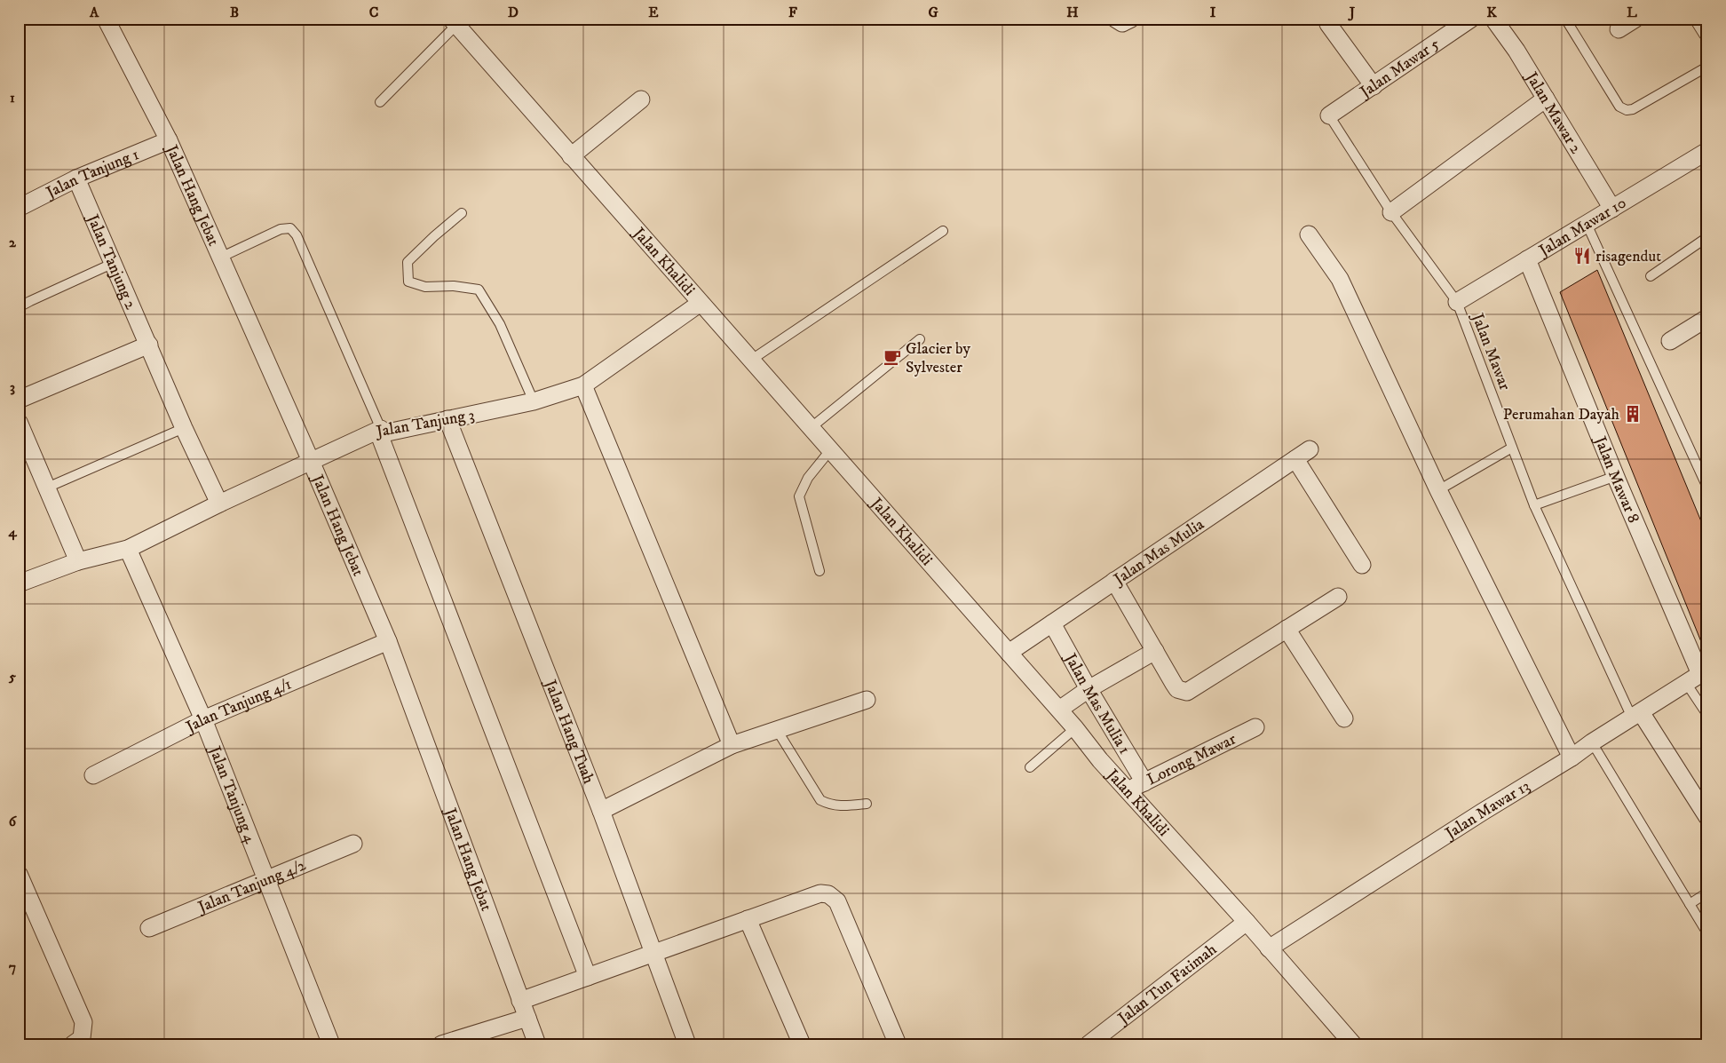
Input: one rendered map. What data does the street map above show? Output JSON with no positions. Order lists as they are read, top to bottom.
{
  "streets": {
    "street": [
      "Jalan Mawar 5",
      "Jalan Mawar 2",
      "Jalan Tanjung 1",
      "Jalan Hang Jebat",
      "Jalan Mawar 10",
      "Jalan Tanjung 2",
      "Jalan Khalidi",
      "Jalan Tanjung 3",
      "Jalan Mawar 8",
      "Jalan Mas Mulia",
      "Jalan Mas Mulia 1",
      "Jalan Tanjung 4/1",
      "Jalan Hang Tuah",
      "Lorong Mawar",
      "Jalan Tanjung 4",
      "Jalan Mawar 13",
      "Jalan Tanjung 4/2",
      "Jalan Tun Fatimah"
    ],
    "lane": ["Jalan Mawar"]
  },
  "crossings": [
    ["Jalan Mawar 5", "Jalan Mawar"],
    ["Jalan Mawar 2", "Jalan Mawar 10"],
    ["Jalan Tanjung 1", "Jalan Hang Jebat"],
    ["Jalan Tanjung 1", "Jalan Tanjung 2"],
    ["Jalan Hang Jebat", "Jalan Tanjung 3"],
    ["Jalan Hang Jebat", "Jalan Tanjung 4/1"],
    ["Jalan Mawar 10", "Jalan Mawar"],
    ["Jalan Mawar 10", "Jalan Mawar 8"],
    ["Jalan Tanjung 2", "Jalan Tanjung 3"],
    ["Jalan Khalidi", "Jalan Tanjung 3"],
    ["Jalan Khalidi", "Jalan Mas Mulia"],
    ["Jalan Khalidi", "Lorong Mawar"],
    ["Jalan Khalidi", "Jalan Mawar 13"],
    ["Jalan Khalidi", "Jalan Tun Fatimah"],
    ["Jalan Mawar", "Jalan Mawar 13"],
    ["Jalan Tanjung 3", "Jalan Hang Tuah"],
    ["Jalan Tanjung 3", "Jalan Tanjung 4"],
    ["Jalan Mawar 8", "Jalan Mawar 13"],
    ["Jalan Mas Mulia", "Jalan Mas Mulia 1"],
    ["Jalan Mas Mulia 1", "Lorong Mawar"],
    ["Jalan Tanjung 4/1", "Jalan Tanjung 4"],
    ["Jalan Tanjung 4", "Jalan Tanjung 4/2"]
  ],
  "places": {
    "restaurant": ["risagendut"],
    "cafe": ["Glacier by Sylvester"],
    "building": ["Perumahan Dayah"]
  },
  "grid": {
    "columns": [
      "A",
      "B",
      "C",
      "D",
      "E",
      "F",
      "G",
      "H",
      "I",
      "J",
      "K",
      "L"
    ],
    "rows": [
      "1",
      "2",
      "3",
      "4",
      "5",
      "6",
      "7"
    ]
  }
}
